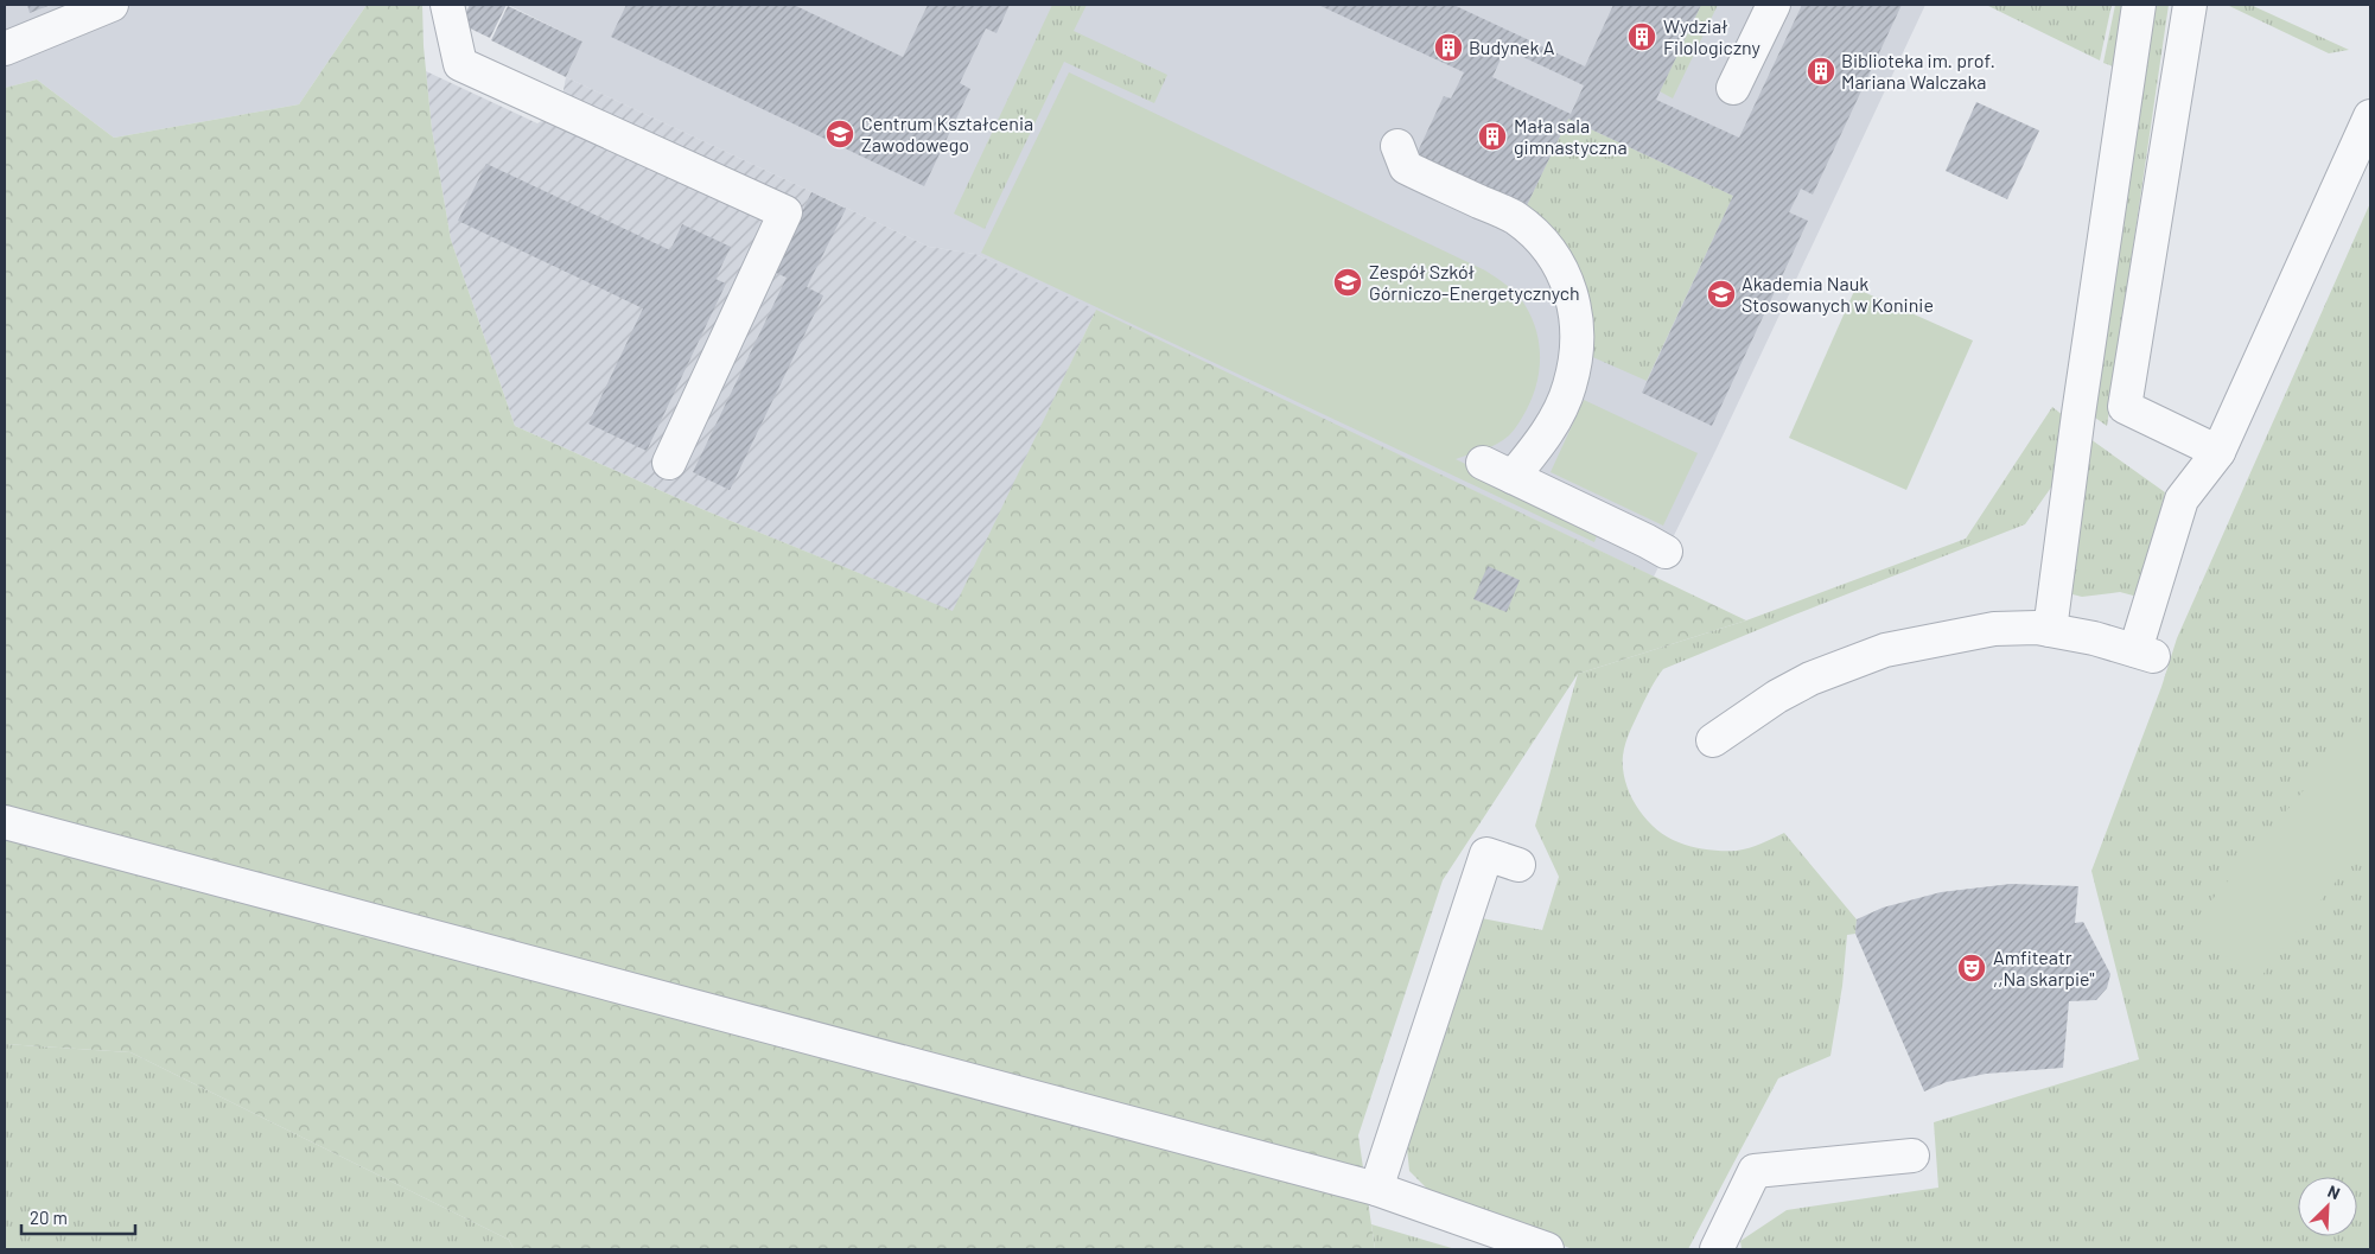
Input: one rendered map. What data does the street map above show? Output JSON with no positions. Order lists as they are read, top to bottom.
{
  "places": {
    "building": [
      "Wydział Filologiczny",
      "Budynek A",
      "Biblioteka im. prof. Mariana Walczaka",
      "Mała sala gimnastyczna"
    ],
    "school or university": ["Centrum Kształcenia Zawodowego", "Zespół Szkół Górniczo-Energetycznych", "Akademia Nauk Stosowanych w Koninie"],
    "theatre": ["Amfiteatr ,,Na skarpie''"]
  },
  "scale_bar": "20 m",
  "north": "top right"
}
